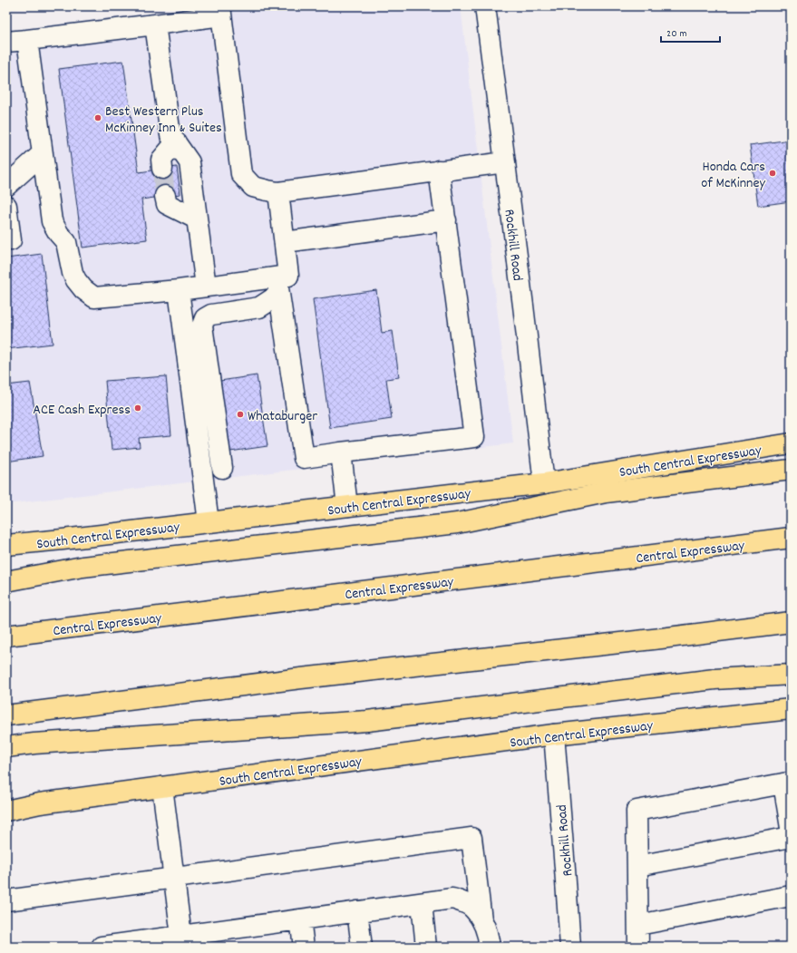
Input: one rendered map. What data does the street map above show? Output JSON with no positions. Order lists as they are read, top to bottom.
{
  "streets": {
    "main road": ["South Central Expressway", "Central Expressway"],
    "street": ["Rockhill Road"]
  },
  "crossings": [
    ["Rockhill Road", "South Central Expressway"]
  ],
  "places": [
    "Best Western Plus McKinney Inn & Suites",
    "Honda Cars of McKinney",
    "ACE Cash Express",
    "Whataburger"
  ],
  "scale_bar": "20 m"
}
